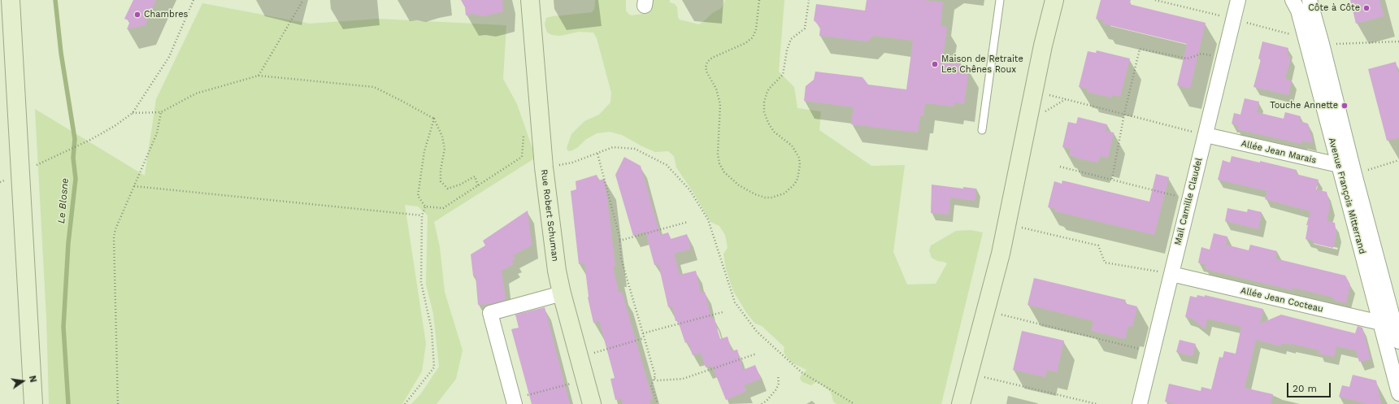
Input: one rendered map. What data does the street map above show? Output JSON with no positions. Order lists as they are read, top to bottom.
{
  "streets": {
    "street": [
      "Allée Jean Marais",
      "Avenue François Mitterrand",
      "Mail Camille Claudel",
      "Rue Robert Schuman",
      "Allée Jean Cocteau"
    ]
  },
  "crossings": [
    ["Allée Jean Marais", "Avenue François Mitterrand"],
    ["Allée Jean Marais", "Mail Camille Claudel"],
    ["Avenue François Mitterrand", "Allée Jean Cocteau"],
    ["Mail Camille Claudel", "Allée Jean Cocteau"]
  ],
  "water": ["Le Blosne"],
  "places": [
    "Côte à Côte",
    "Chambres",
    "Maison de Retraite Les Chênes Roux",
    "Touche Annette"
  ],
  "scale_bar": "20 m",
  "north": "right"
}
